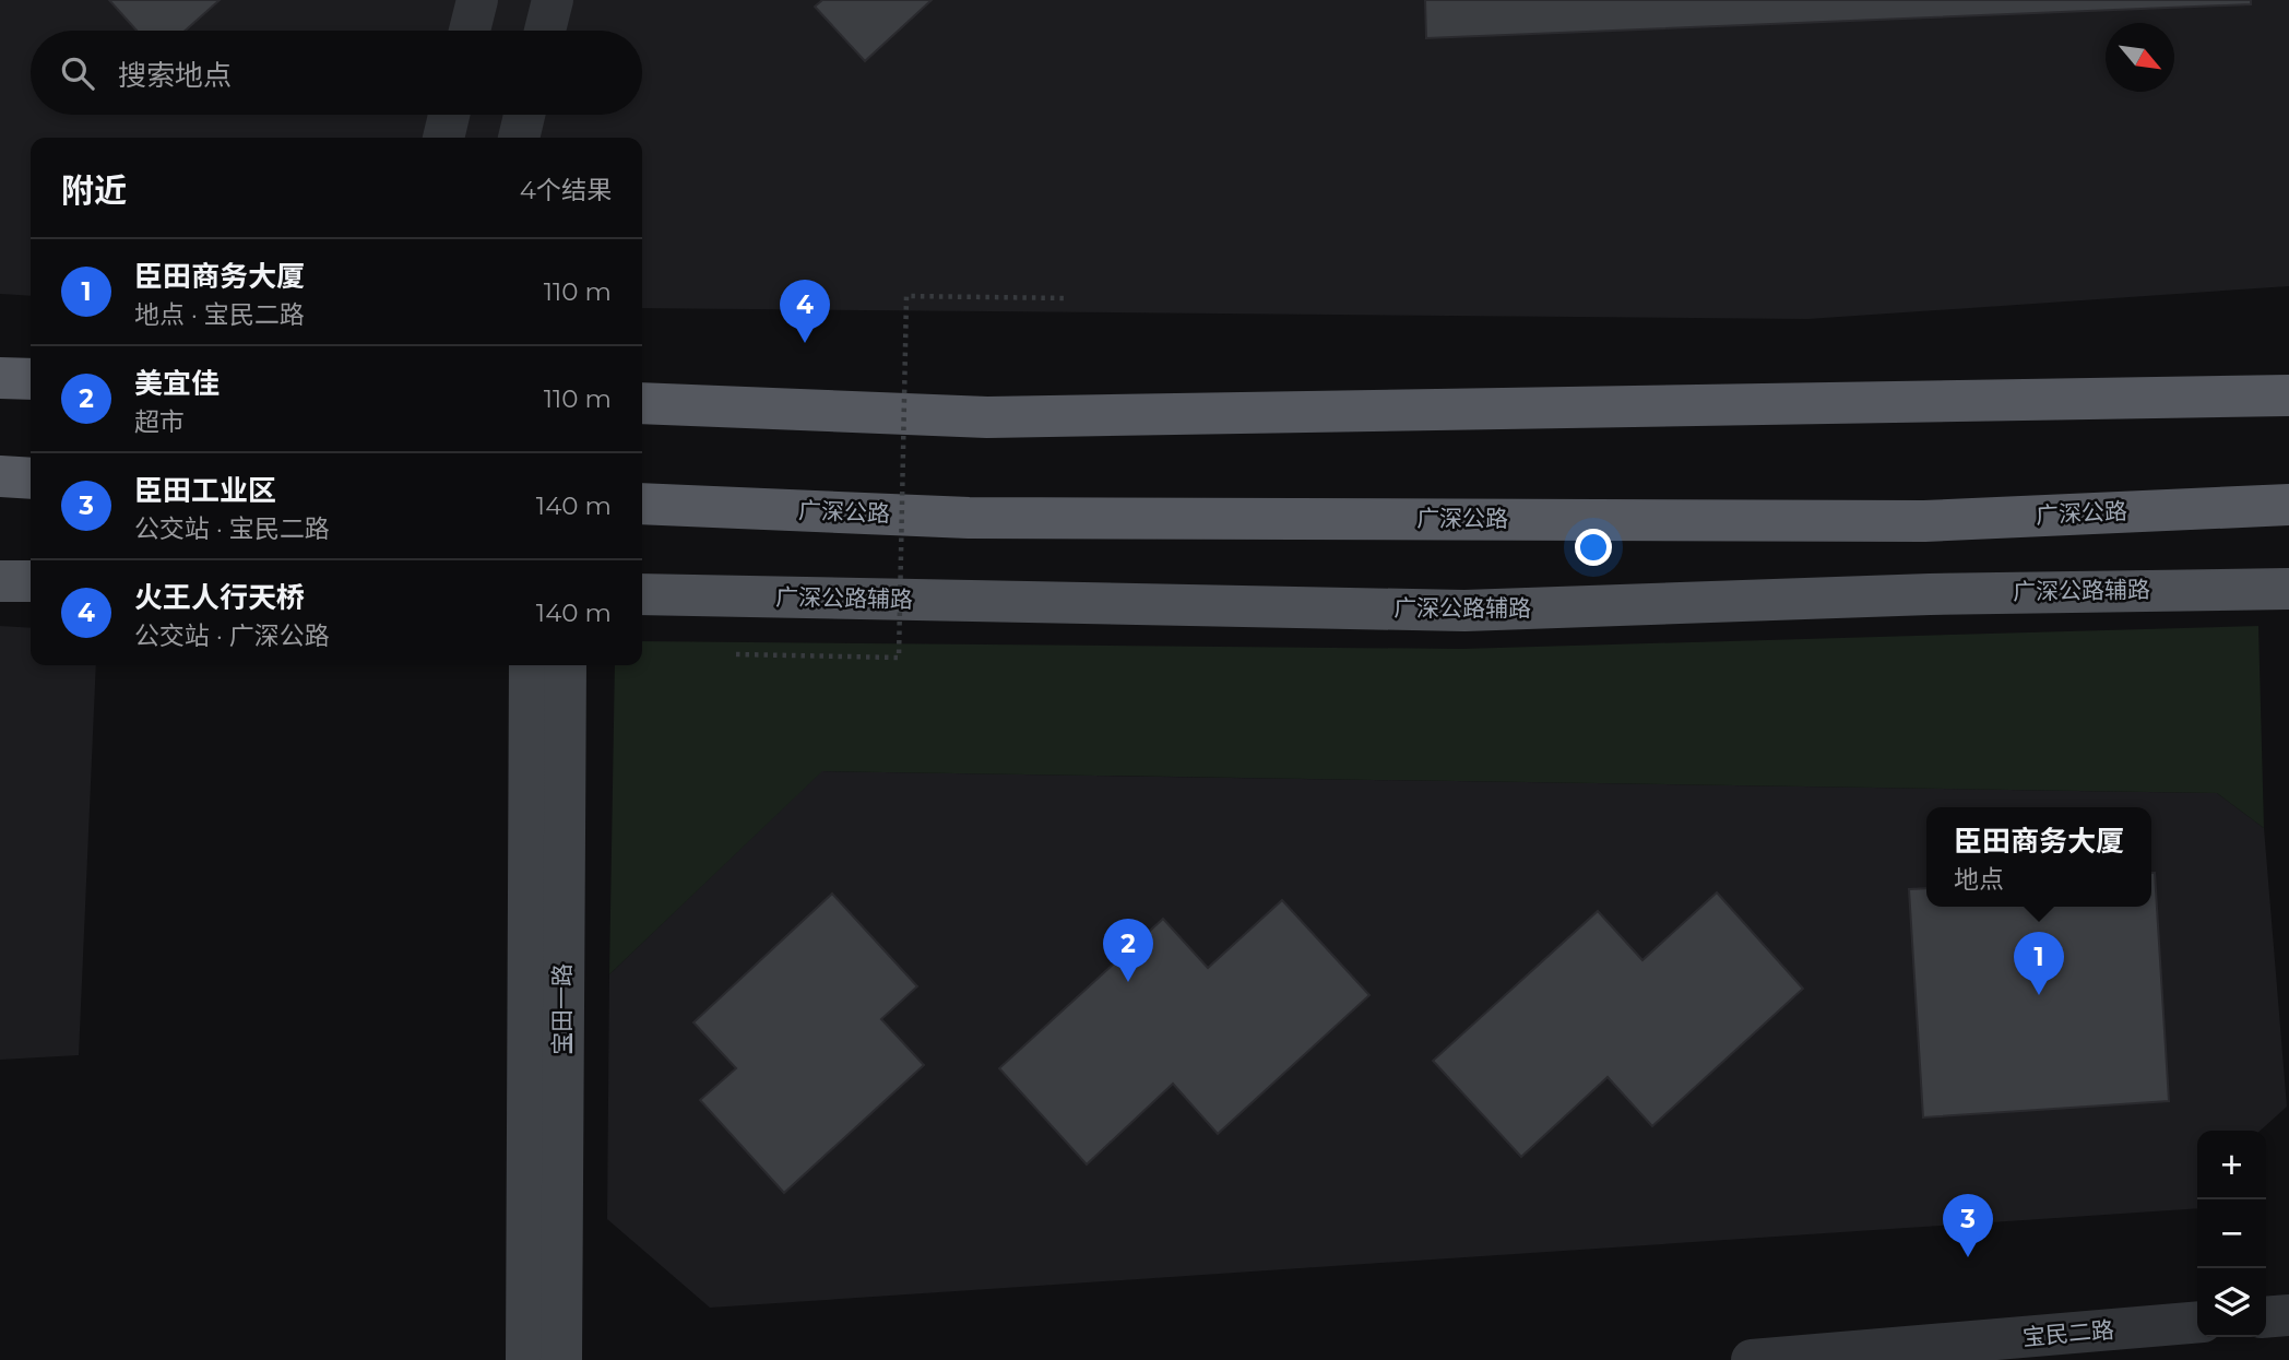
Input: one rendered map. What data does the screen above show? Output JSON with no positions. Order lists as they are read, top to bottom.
{
  "streets": {
    "highway": ["广深公路"],
    "main road": ["广深公路辅路", "宝田一路"],
    "street": ["宝民二路"]
  },
  "north": "bottom right",
  "page": {
    "search": "搜索地点",
    "heading": ["附近", "4个结果"],
    "list": [
      {
        "mark": "1",
        "name": "臣田商务大厦",
        "note": "地点 · 宝民二路",
        "value": "110 m"
      },
      {
        "mark": "2",
        "name": "美宜佳",
        "note": "超市",
        "value": "110 m"
      },
      {
        "mark": "3",
        "name": "臣田工业区",
        "note": "公交站 · 宝民二路",
        "value": "140 m"
      },
      {
        "mark": "4",
        "name": "火王人行天桥",
        "note": "公交站 · 广深公路",
        "value": "140 m"
      }
    ],
    "pins": [
      "4",
      "2",
      "1",
      "3"
    ],
    "popup": ["臣田商务大厦", "地点"],
    "map_buttons": ["+", "−"]
  }
}
